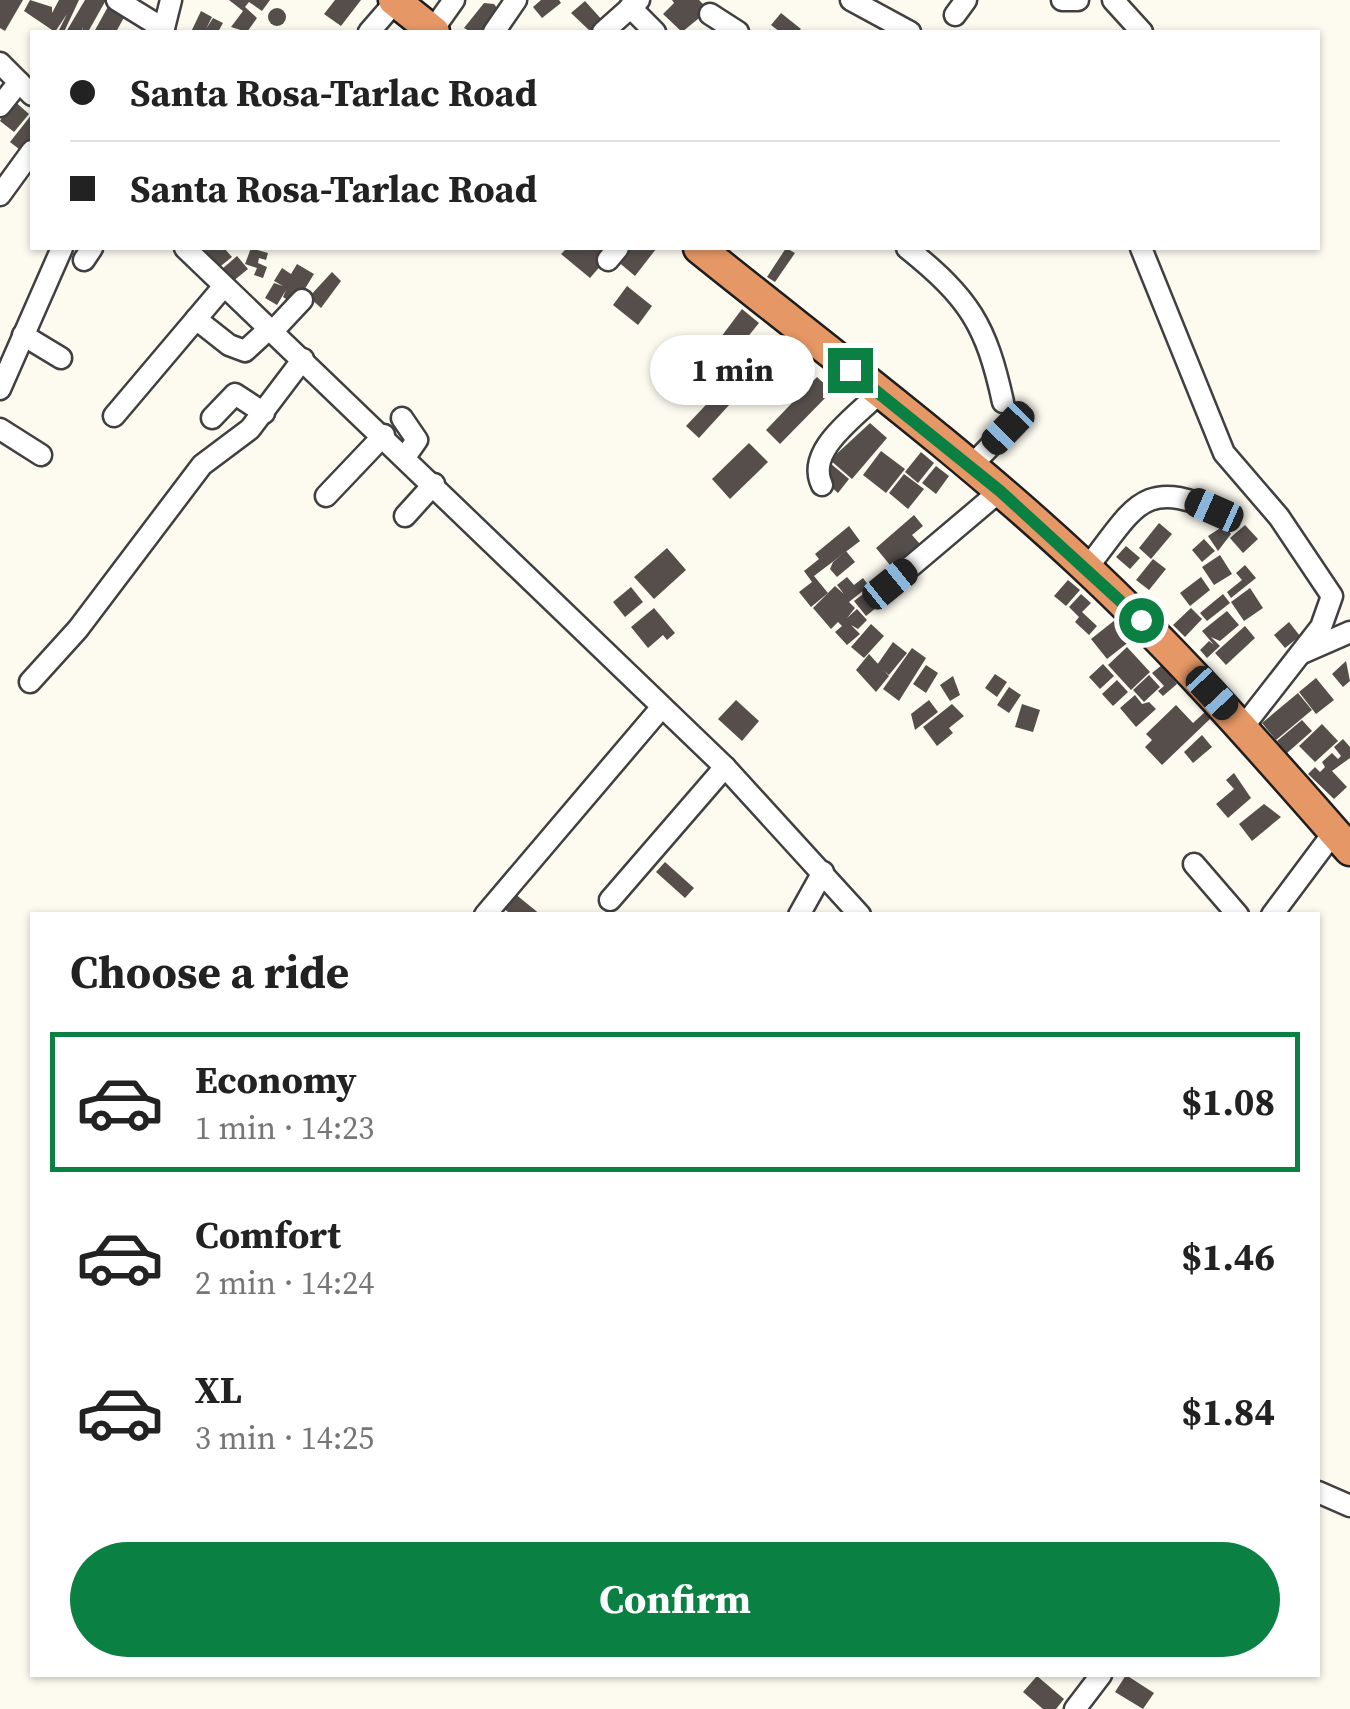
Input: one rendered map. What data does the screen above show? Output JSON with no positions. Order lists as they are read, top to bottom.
{
  "page": {
    "banner": ["Santa Rosa-Tarlac Road", "Santa Rosa-Tarlac Road"],
    "bubble": "1 min",
    "heading": "Choose a ride",
    "list": [
      {
        "name": "Economy",
        "note": "1 min · 14:23",
        "value": "$1.08"
      },
      {
        "name": "Comfort",
        "note": "2 min · 14:24",
        "value": "$1.46"
      },
      {
        "name": "XL",
        "note": "3 min · 14:25",
        "value": "$1.84"
      }
    ],
    "buttons": "Confirm"
  }
}
